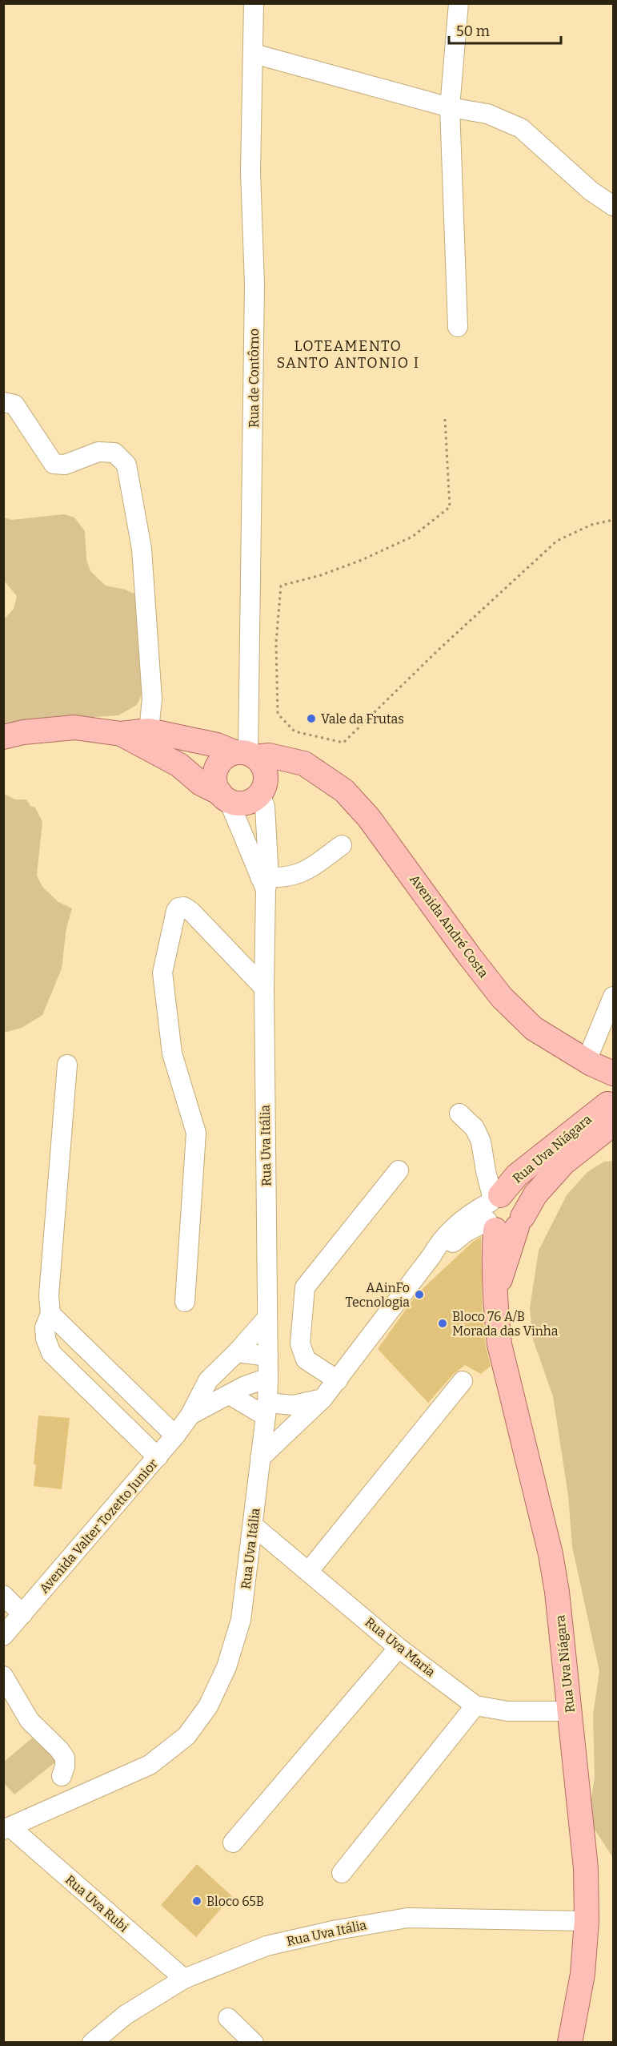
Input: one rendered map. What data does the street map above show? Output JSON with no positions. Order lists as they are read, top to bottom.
{
  "streets": {
    "main road": ["Avenida André Costa", "Rua Uva Niágara"],
    "street": [
      "Rua de Contôrno",
      "Rua Uva Itália",
      "Avenida Valter Tozetto Junior",
      "Rua Uva Maria",
      "Rua Uva Rubi"
    ]
  },
  "crossings": [
    ["Rua de Contôrno", "Avenida André Costa"],
    ["Rua de Contôrno", "Rua Uva Itália"],
    ["Avenida André Costa", "Rua Uva Itália"],
    ["Avenida André Costa", "Rua Uva Niágara"],
    ["Rua Uva Itália", "Rua Uva Niágara"],
    ["Rua Uva Itália", "Avenida Valter Tozetto Junior"],
    ["Rua Uva Itália", "Rua Uva Maria"],
    ["Rua Uva Itália", "Rua Uva Rubi"],
    ["Rua Uva Niágara", "Rua Uva Maria"]
  ],
  "districts": ["LOTEAMENTO SANTO ANTONIO I"],
  "places": [
    "Vale da Frutas",
    "AAinFo Tecnologia",
    "Bloco 76 A/B Morada das Vinha",
    "Bloco 65B"
  ],
  "scale_bar": "50 m"
}
